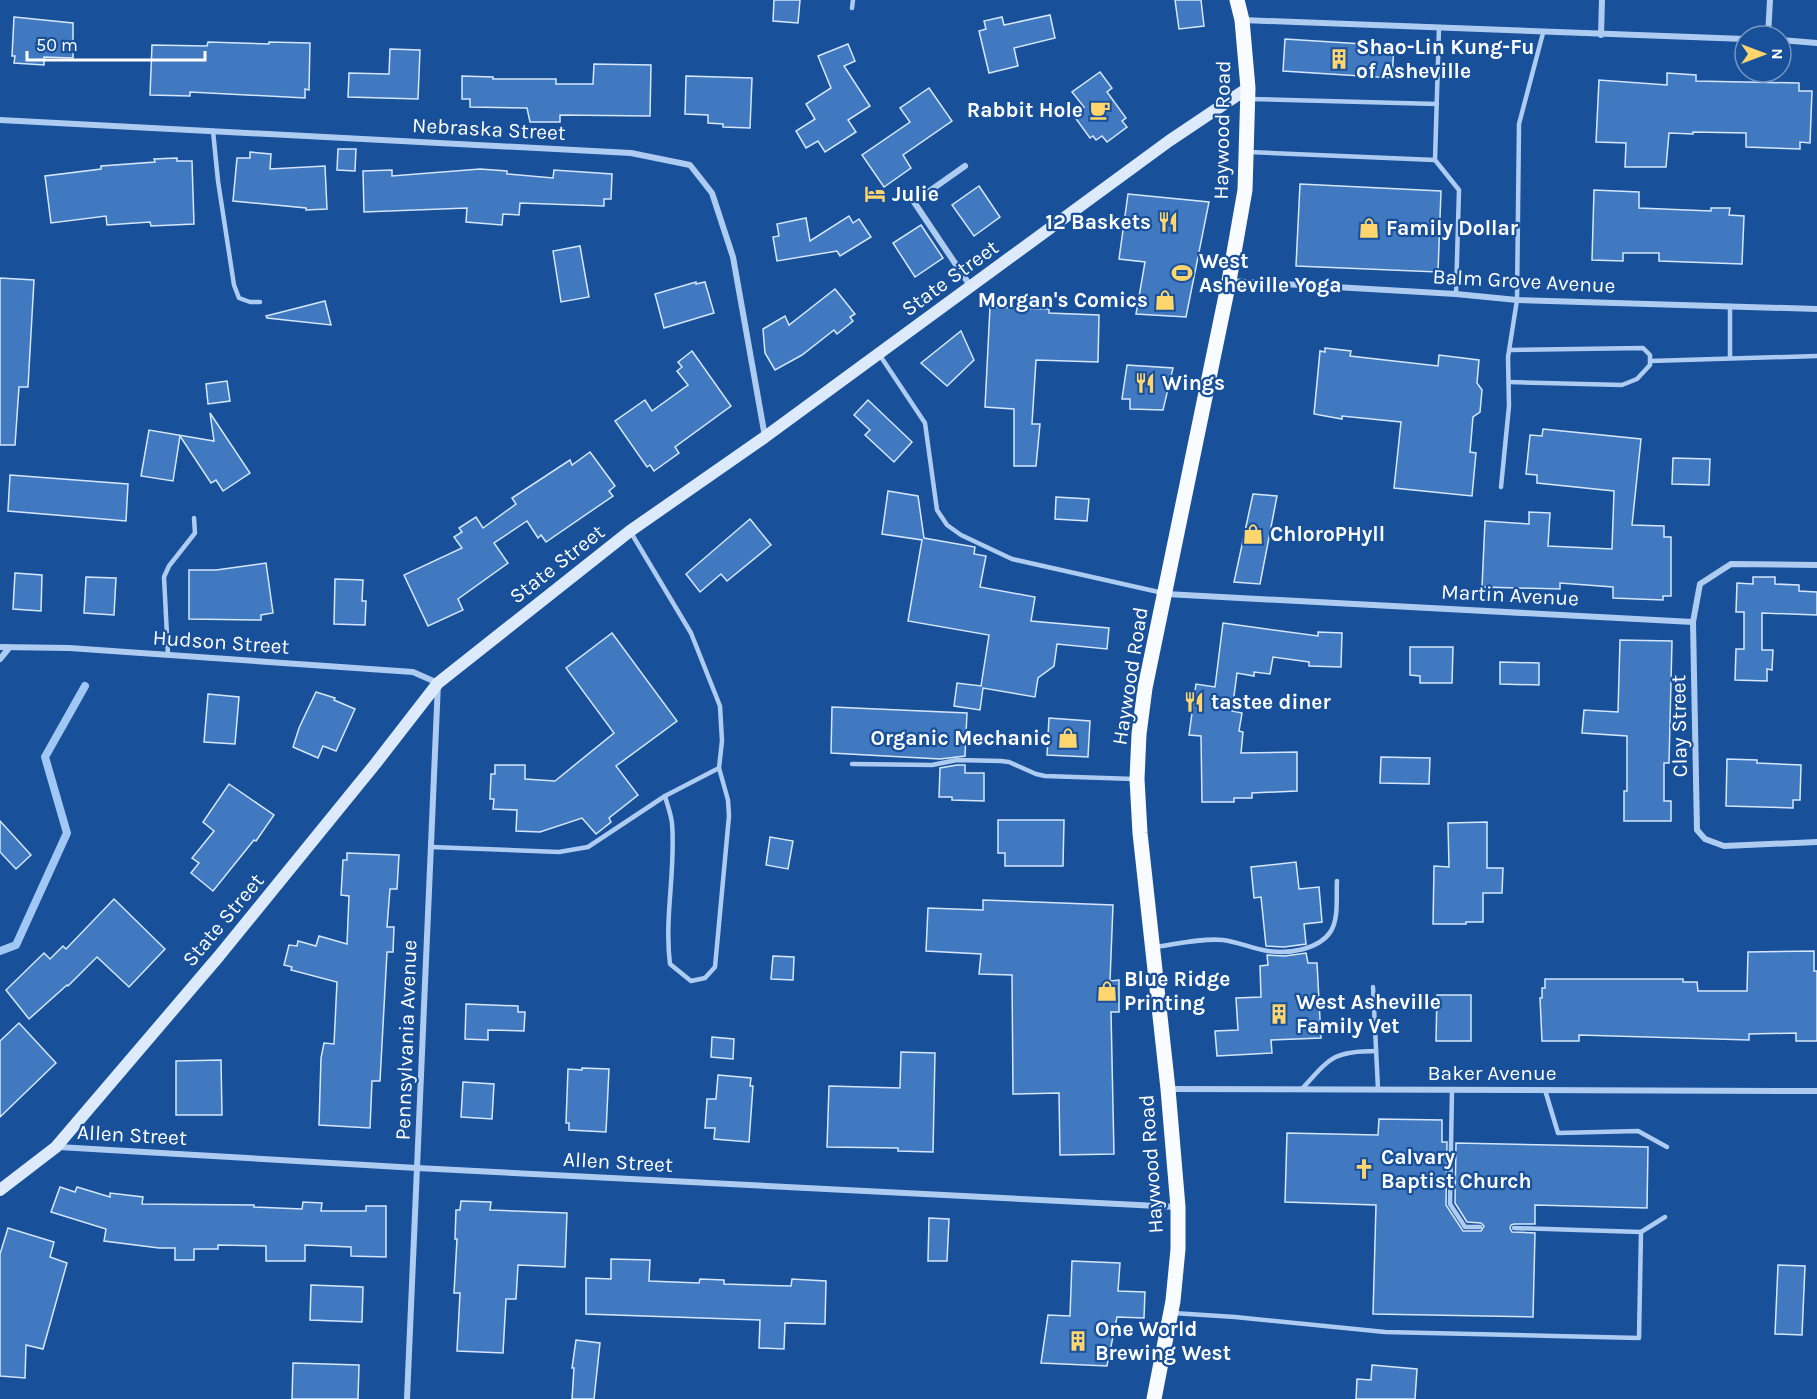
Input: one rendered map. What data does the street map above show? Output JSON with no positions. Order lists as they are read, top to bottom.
{
  "streets": {
    "main road": ["Haywood Road"],
    "street": [
      "Nebraska Street",
      "State Street",
      "Balm Grove Avenue",
      "Martin Avenue",
      "Hudson Street",
      "Clay Street",
      "Pennsylvania Avenue",
      "Baker Avenue",
      "Allen Street"
    ]
  },
  "crossings": [
    ["Nebraska Street", "State Street"],
    ["Haywood Road", "State Street"],
    ["Haywood Road", "Balm Grove Avenue"],
    ["Haywood Road", "Martin Avenue"],
    ["Haywood Road", "Baker Avenue"],
    ["Haywood Road", "Allen Street"],
    ["State Street", "Hudson Street"],
    ["State Street", "Pennsylvania Avenue"],
    ["State Street", "Allen Street"],
    ["Martin Avenue", "Clay Street"],
    ["Hudson Street", "Pennsylvania Avenue"],
    ["Pennsylvania Avenue", "Allen Street"]
  ],
  "places": {
    "building": ["Shao-Lin Kung-Fu of Asheville", "West Asheville Family Vet", "One World Brewing West"],
    "cafe": ["Rabbit Hole"],
    "hotel": ["Julie"],
    "restaurant": ["12 Baskets", "Wings", "tastee diner"],
    "shop": [
      "Family Dollar",
      "Morgan's Comics",
      "ChloroPHyll",
      "Organic Mechanic",
      "Blue Ridge Printing"
    ],
    "sports": ["West Asheville Yoga"],
    "church": ["Calvary Baptist Church"]
  },
  "scale_bar": "50 m",
  "north": "right"
}
